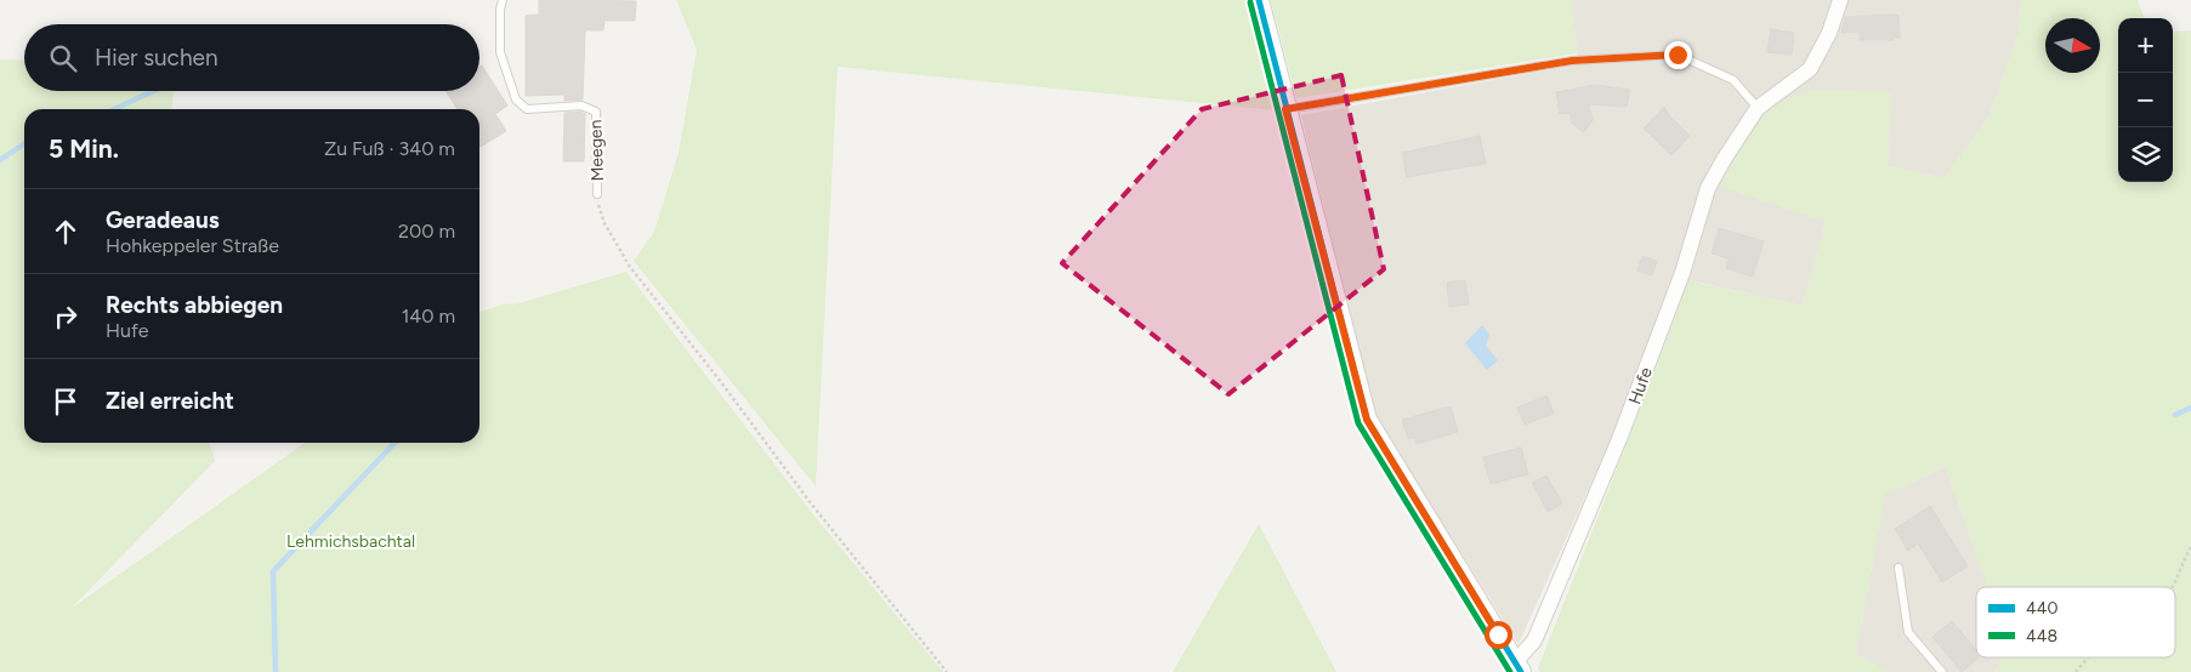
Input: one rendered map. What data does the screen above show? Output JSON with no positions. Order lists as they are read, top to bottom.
{
  "streets": {
    "street": ["Hufe"],
    "lane": ["Meegen"]
  },
  "parks": ["Lehmichsbachtal"],
  "lines": ["transit line 440", "transit line 448"],
  "legend": ["440", "448"],
  "north": "right",
  "page": {
    "map_buttons": ["+", "−"],
    "search": "Hier suchen",
    "heading": ["5 Min.", "Zu Fuß · 340 m"],
    "list": [
      ["Geradeaus", "Hohkeppeler Straße", "200 m"],
      ["Rechts abbiegen", "Hufe", "140 m"],
      "Ziel erreicht"
    ]
  }
}
